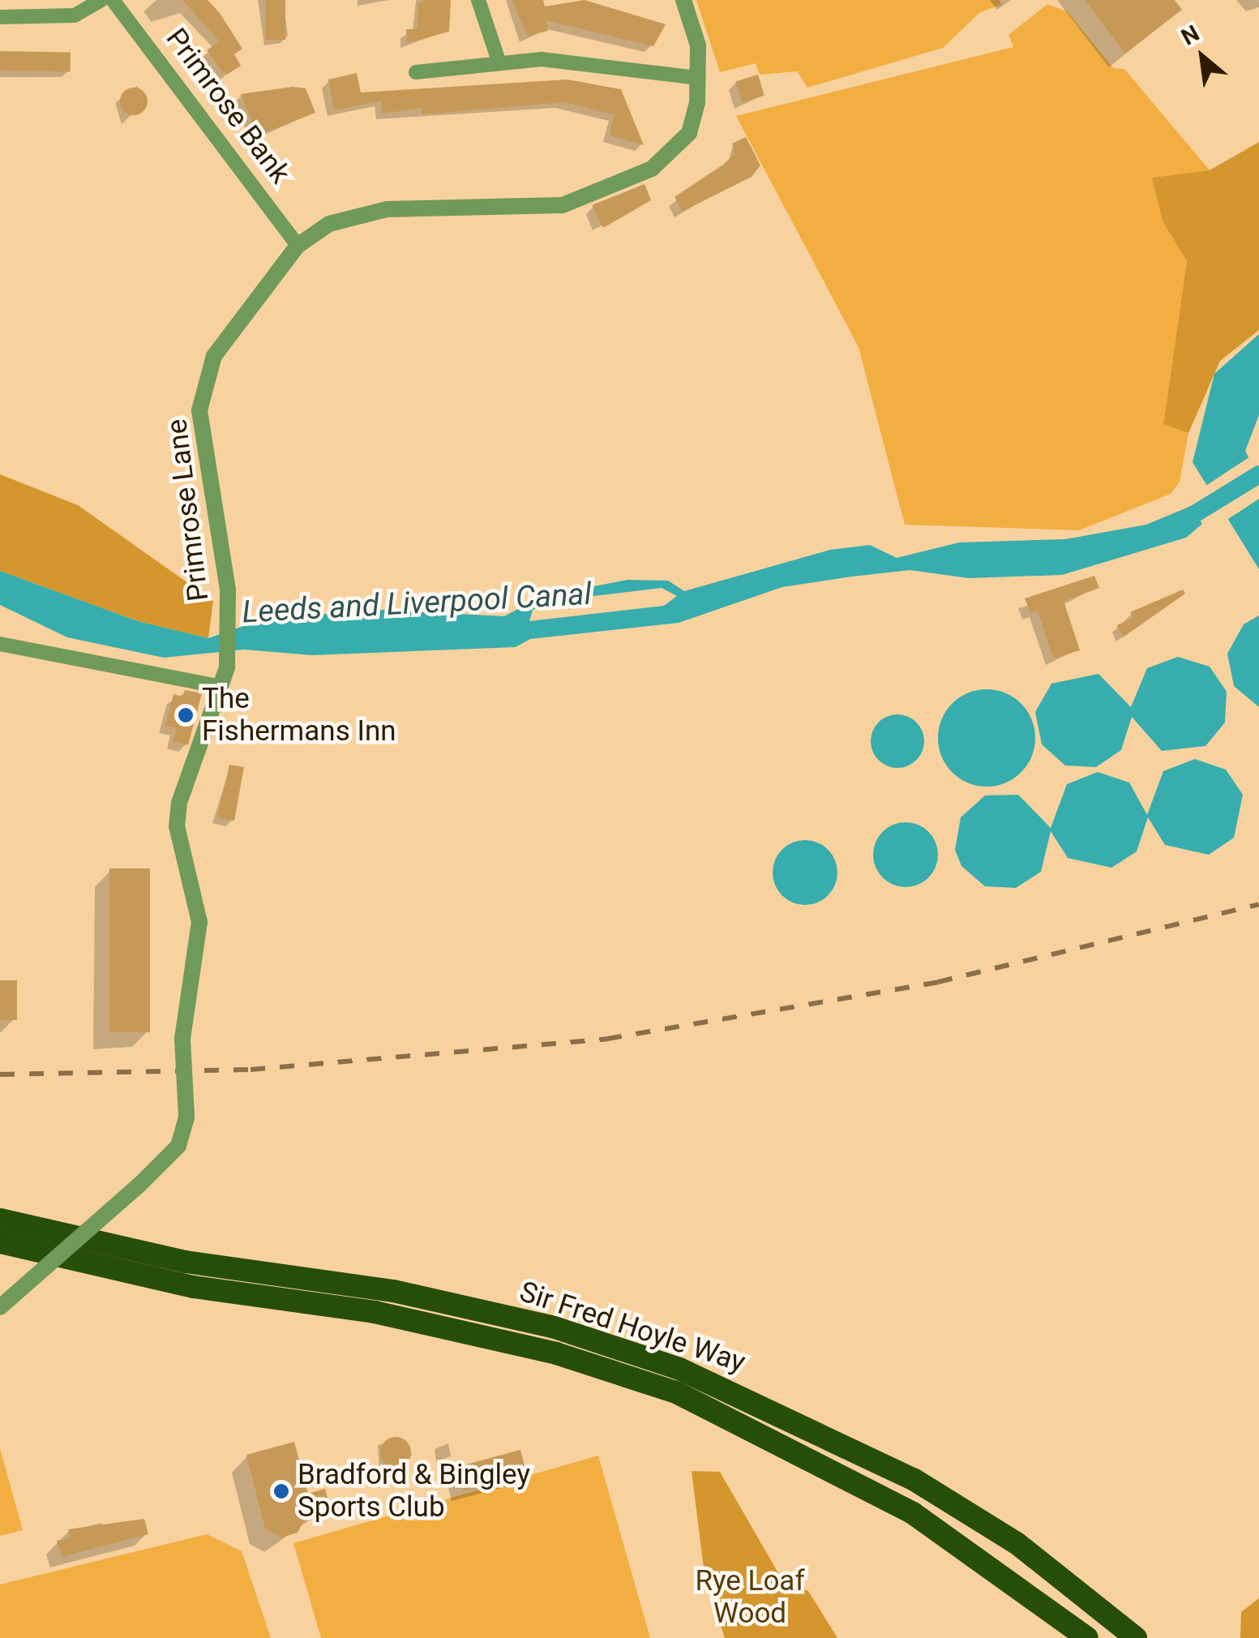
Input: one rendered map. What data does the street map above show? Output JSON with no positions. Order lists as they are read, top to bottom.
{
  "streets": {
    "highway": ["Sir Fred Hoyle Way"],
    "street": ["Primrose Bank", "Primrose Lane"]
  },
  "crossings": [
    ["Primrose Bank", "Primrose Lane"]
  ],
  "water": ["Leeds and Liverpool Canal"],
  "parks": ["Rye Loaf Wood"],
  "places": ["The Fishermans Inn", "Bradford & Bingley Sports Club"],
  "north": "top left"
}
